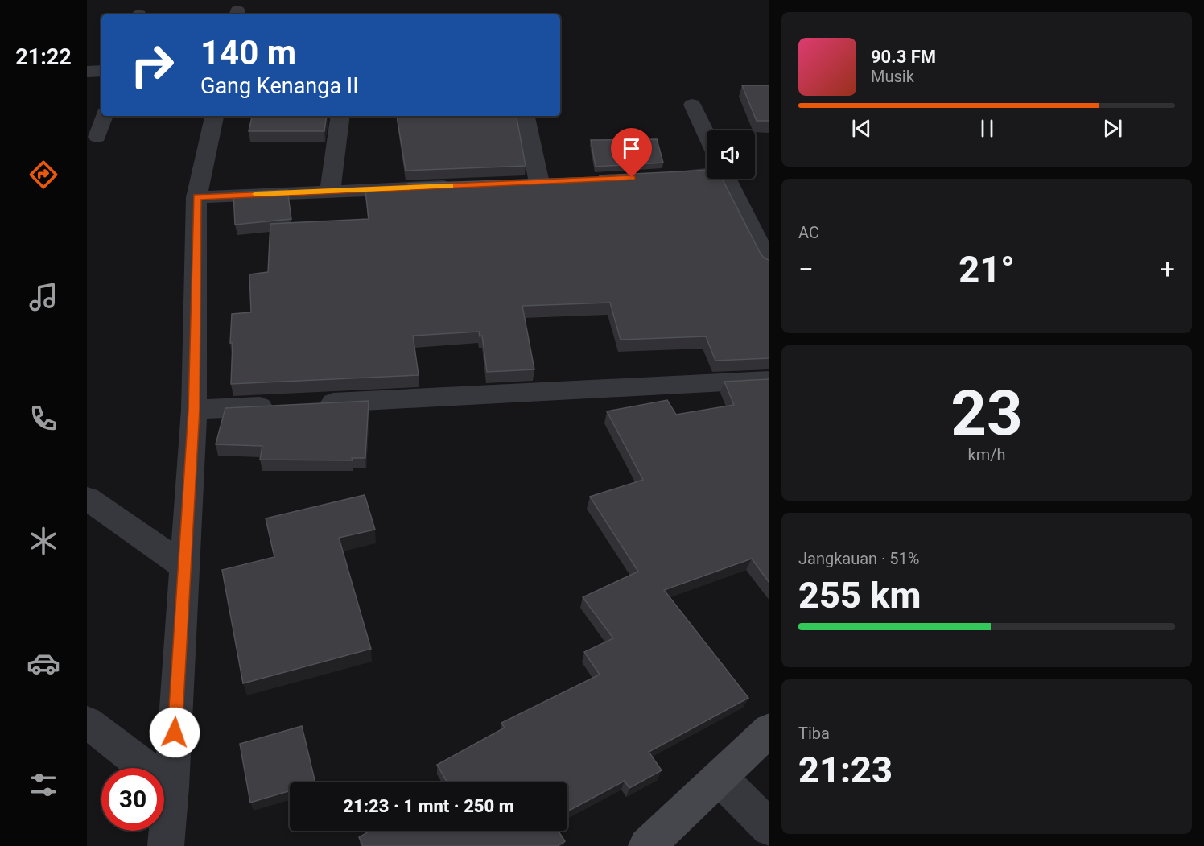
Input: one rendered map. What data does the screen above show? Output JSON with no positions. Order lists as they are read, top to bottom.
{
  "page": {
    "tabs": "21:22",
    "turn": ["140 m", "Gang Kenanga II"],
    "song": ["90.3 FM", "Musik"],
    "tile": [
      "AC",
      ["23", "km/h"],
      ["Jangkauan · 51%", "255 km"],
      ["Tiba", "21:23"]
    ],
    "heat": ["−", "21°", "+"],
    "limit": "30",
    "trip": "21:23 · 1 mnt · 250 m"
  }
}
